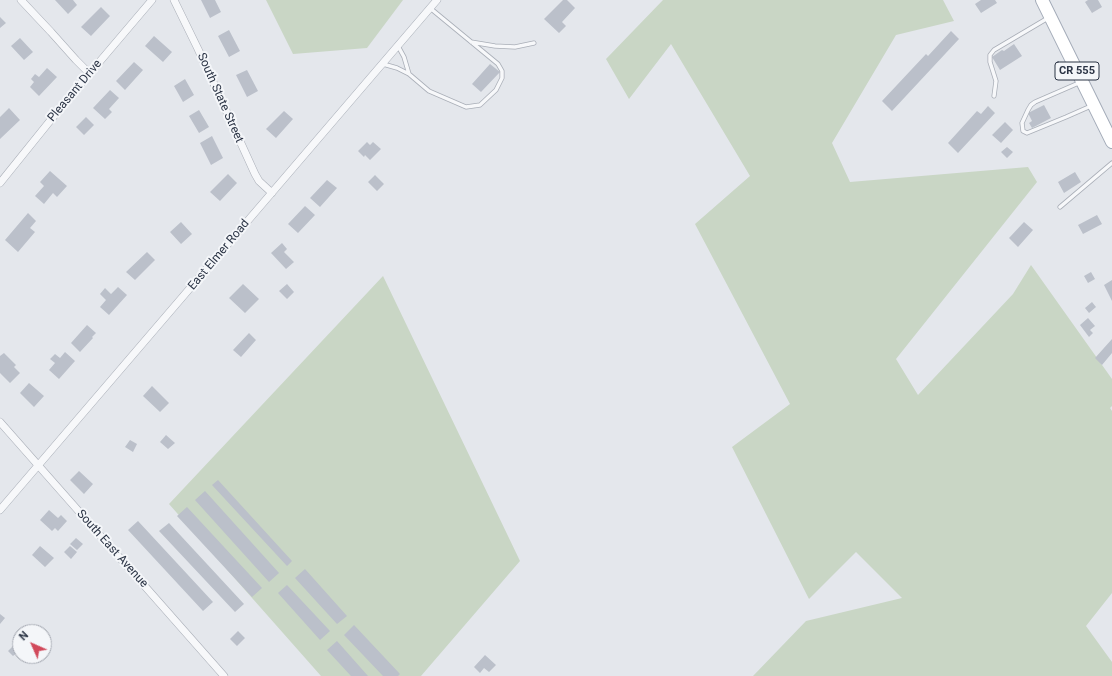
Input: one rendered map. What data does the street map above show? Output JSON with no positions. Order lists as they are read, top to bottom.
{
  "streets": {
    "main road": ["CR 555"],
    "street": [
      "Pleasant Drive",
      "South State Street",
      "East Elmer Road",
      "South East Avenue"
    ]
  },
  "crossings": [
    ["South State Street", "East Elmer Road"],
    ["East Elmer Road", "South East Avenue"]
  ],
  "north": "top left"
}
